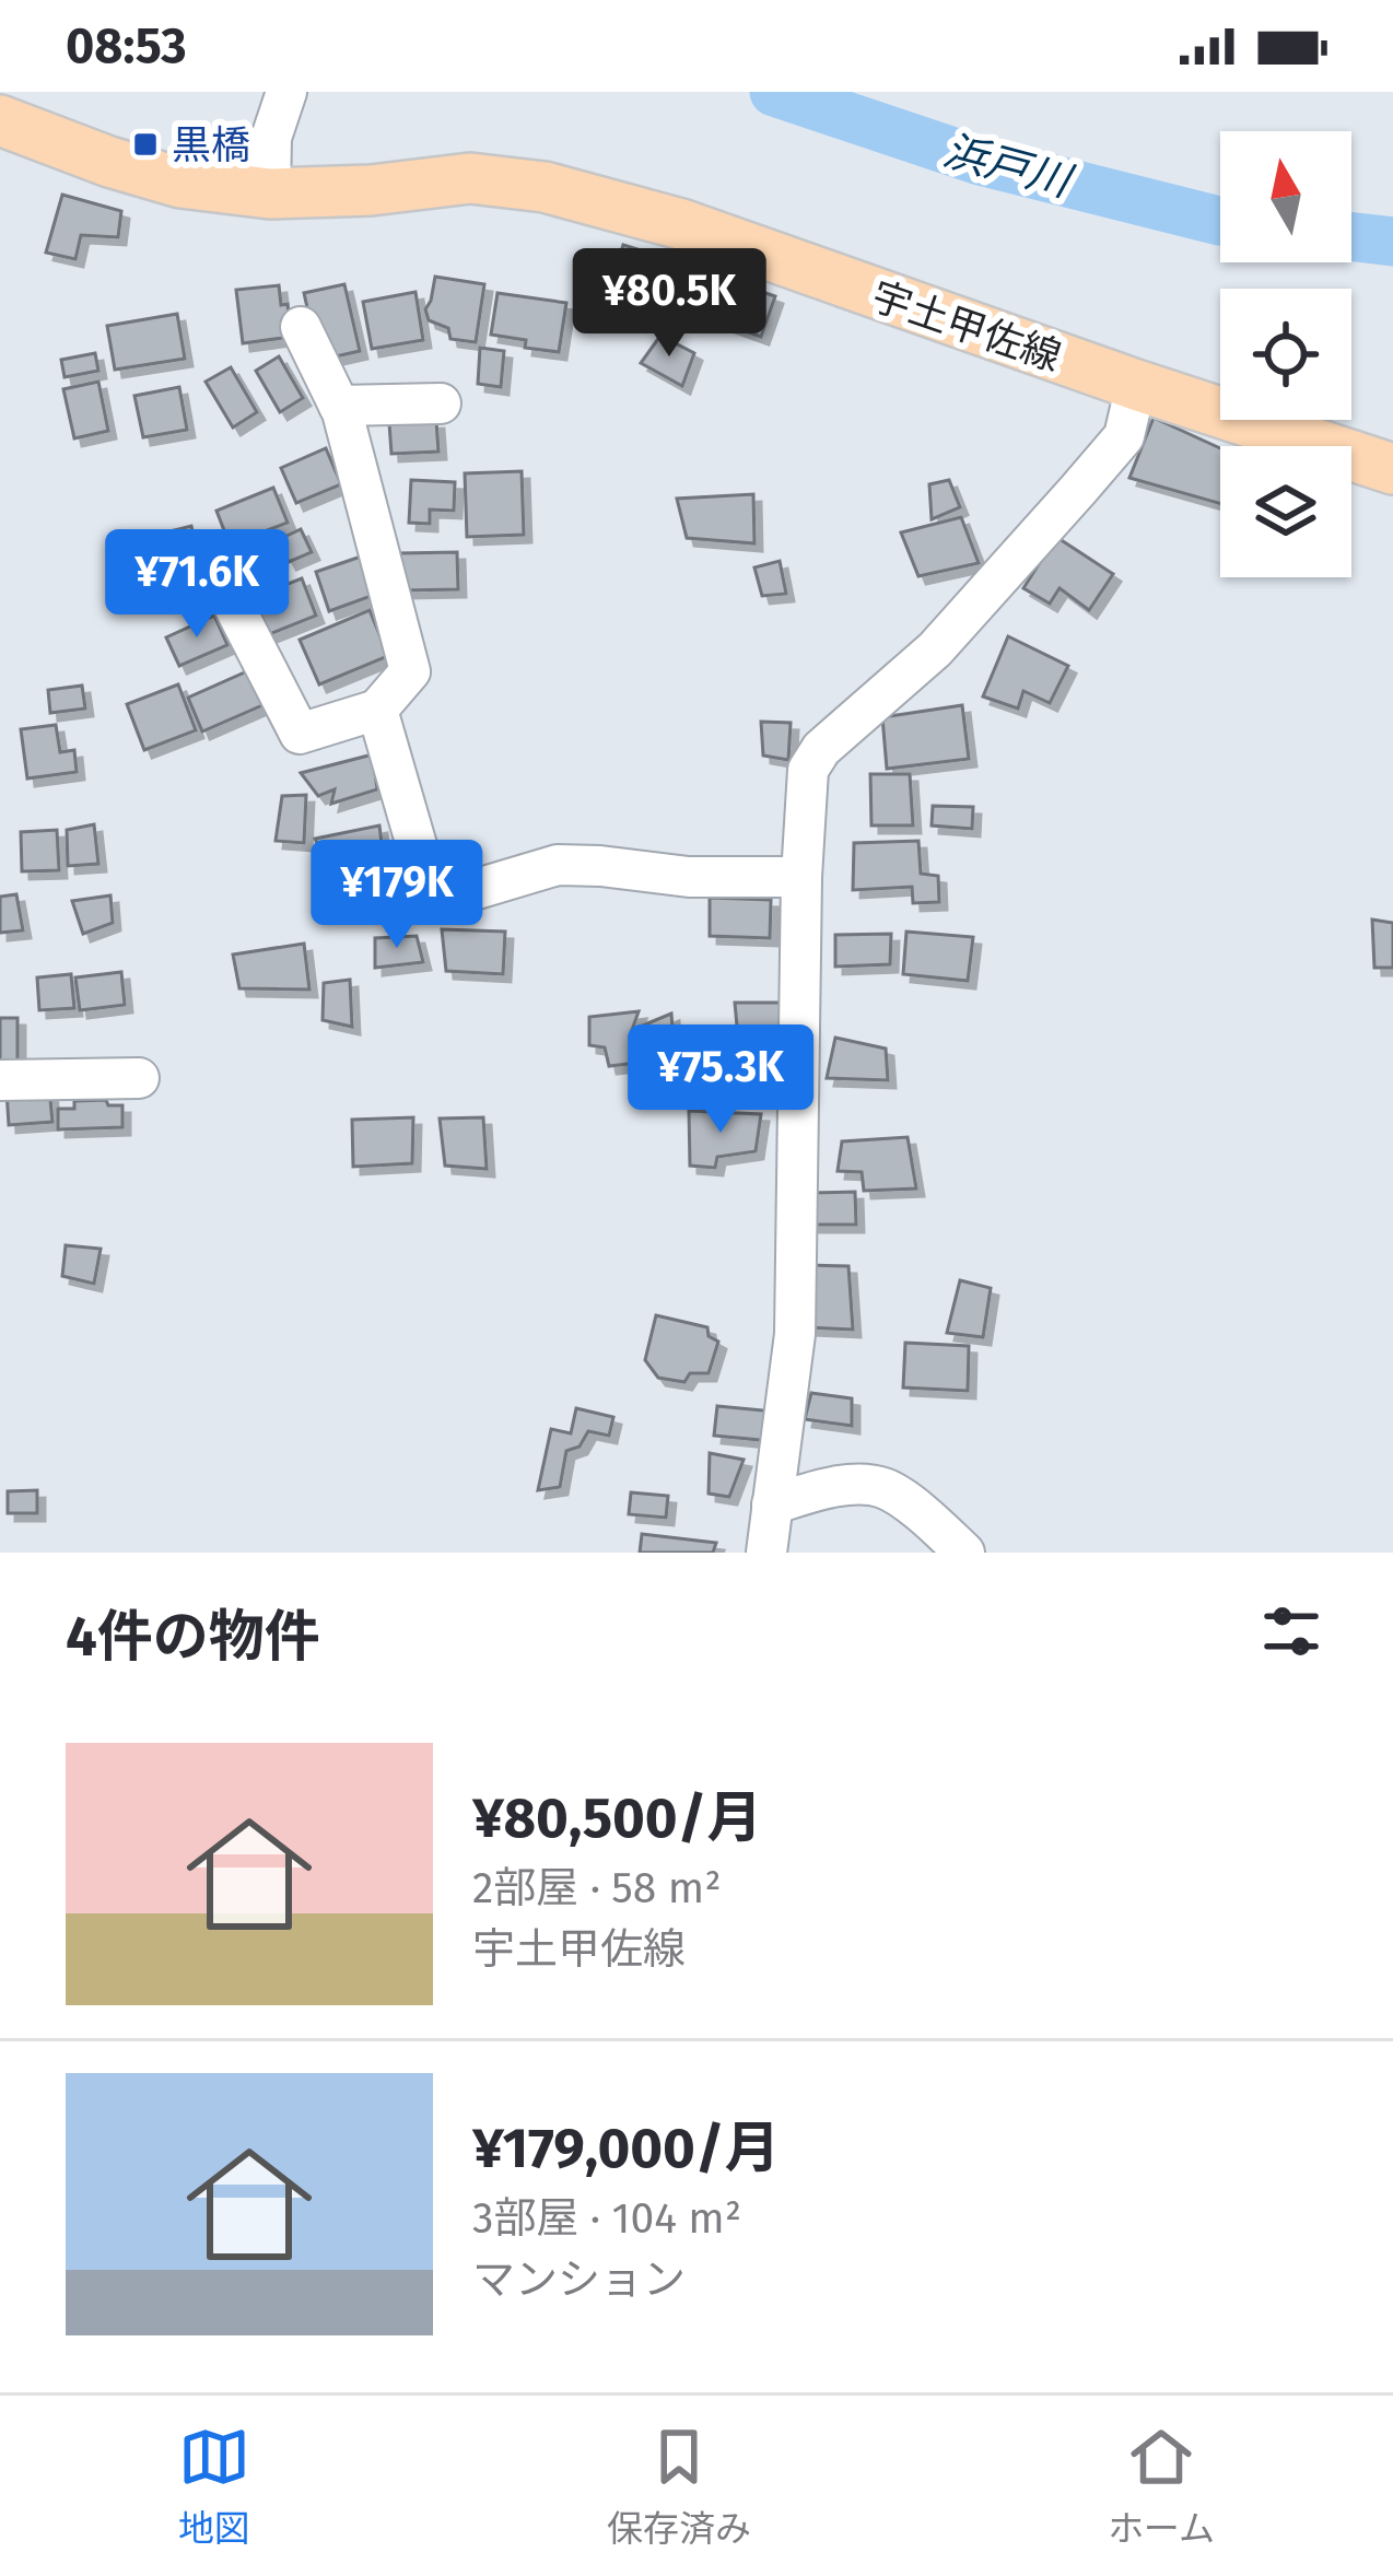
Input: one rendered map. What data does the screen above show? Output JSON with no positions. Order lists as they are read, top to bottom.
{
  "streets": {
    "main road": ["宇土甲佐線"]
  },
  "water": ["浜戸川"],
  "places": {
    "transit": ["黒橋"]
  },
  "north": "top",
  "page": {
    "status": "08:53",
    "price": [
      "¥80.5K",
      "¥71.6K",
      "¥179K",
      "¥75.3K"
    ],
    "heading": "4件の物件",
    "list": [
      {
        "name": "¥80,500/月",
        "note": "2部屋 · 58 m² · 宇土甲佐線"
      },
      {
        "name": "¥179,000/月",
        "note": "3部屋 · 104 m² · マンション"
      }
    ],
    "tabs": ["地図", "保存済み", "ホーム"]
  }
}
